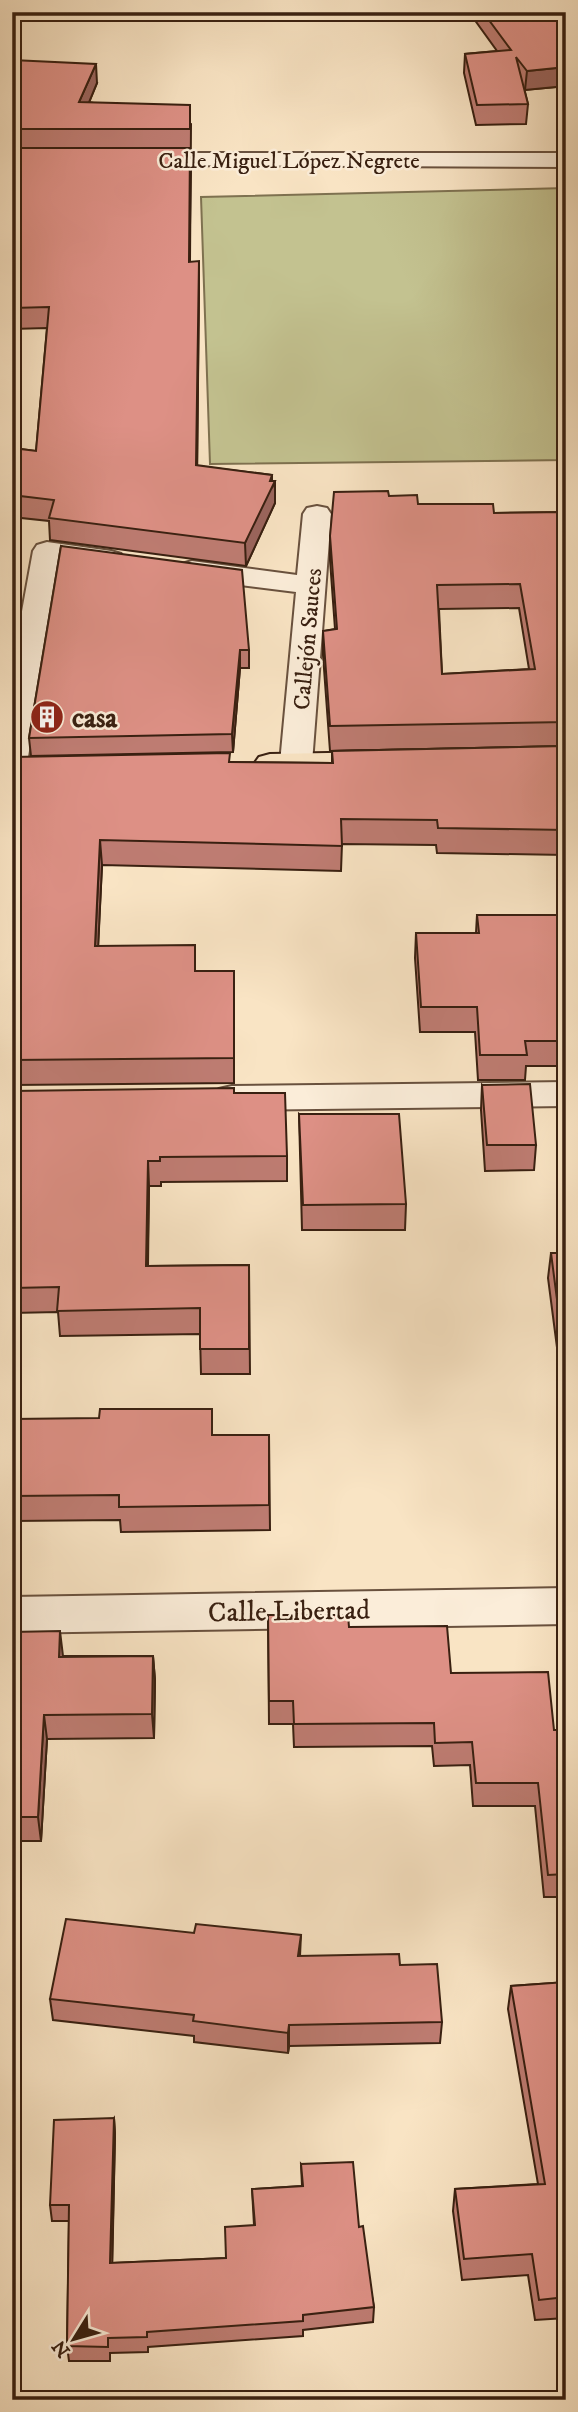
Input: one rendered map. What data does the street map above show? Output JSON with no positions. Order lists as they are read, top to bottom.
{
  "streets": {
    "street": ["Calle Miguel López Negrete", "Callejón Sauces", "Calle Libertad"]
  },
  "places": {
    "building": ["casa"]
  },
  "north": "bottom left"
}
